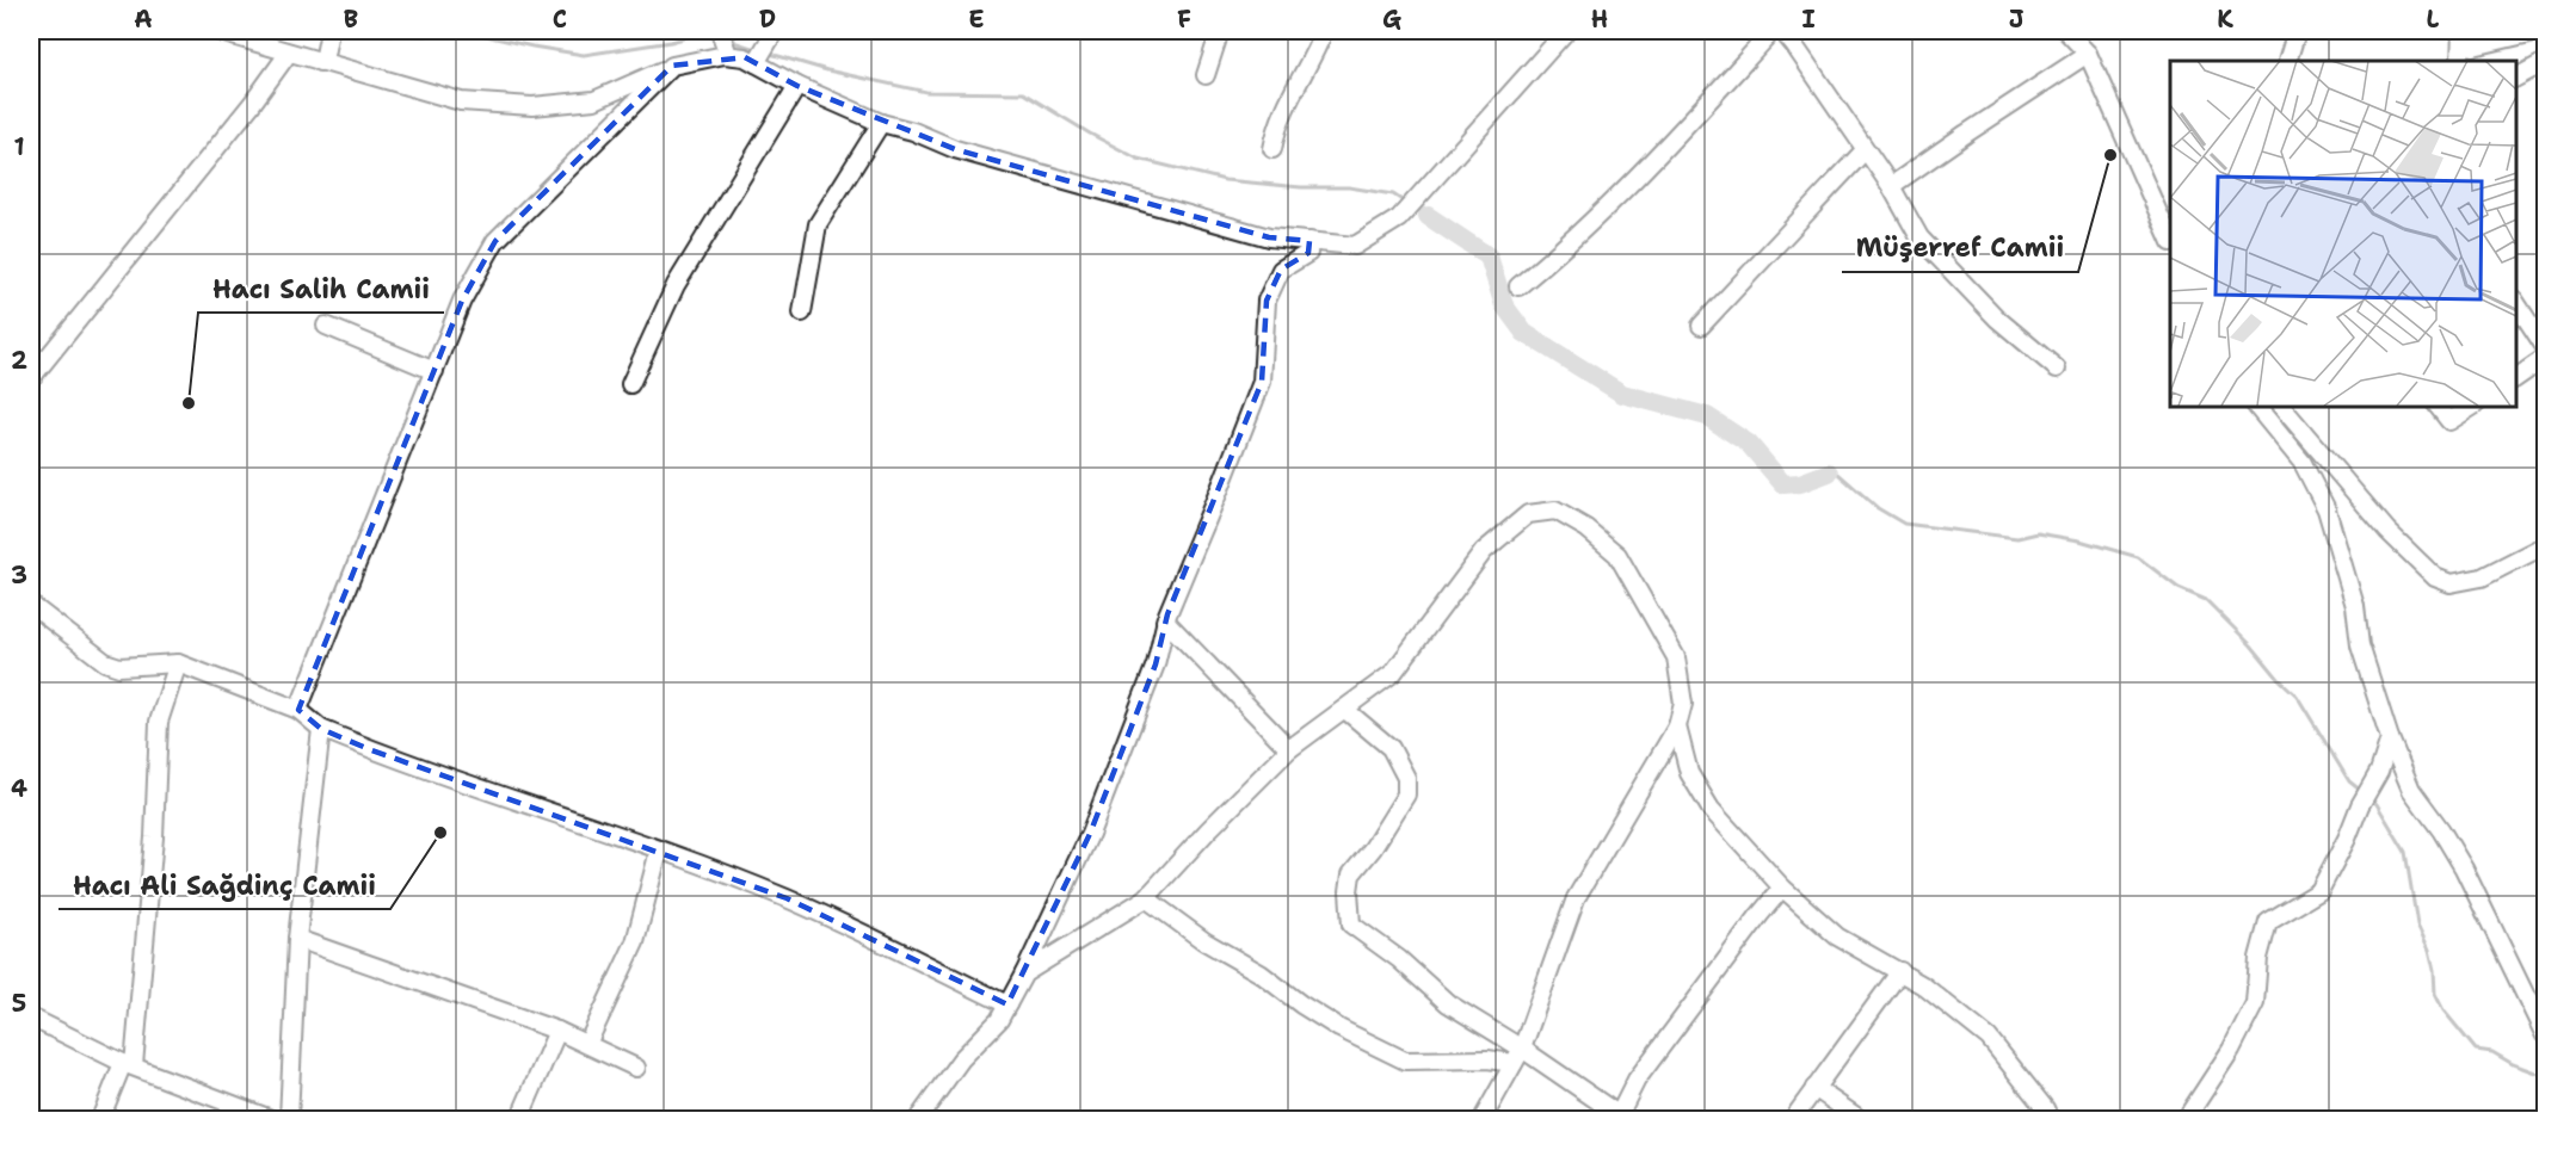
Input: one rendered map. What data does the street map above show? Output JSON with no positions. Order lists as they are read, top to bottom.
{
  "places": ["Müşerref Camii", "Hacı Salih Camii", "Hacı Ali Sağdinç Camii"],
  "grid": {
    "columns": [
      "A",
      "B",
      "C",
      "D",
      "E",
      "F",
      "G",
      "H",
      "I",
      "J",
      "K",
      "L"
    ],
    "rows": [
      "1",
      "2",
      "3",
      "4",
      "5"
    ]
  }
}
